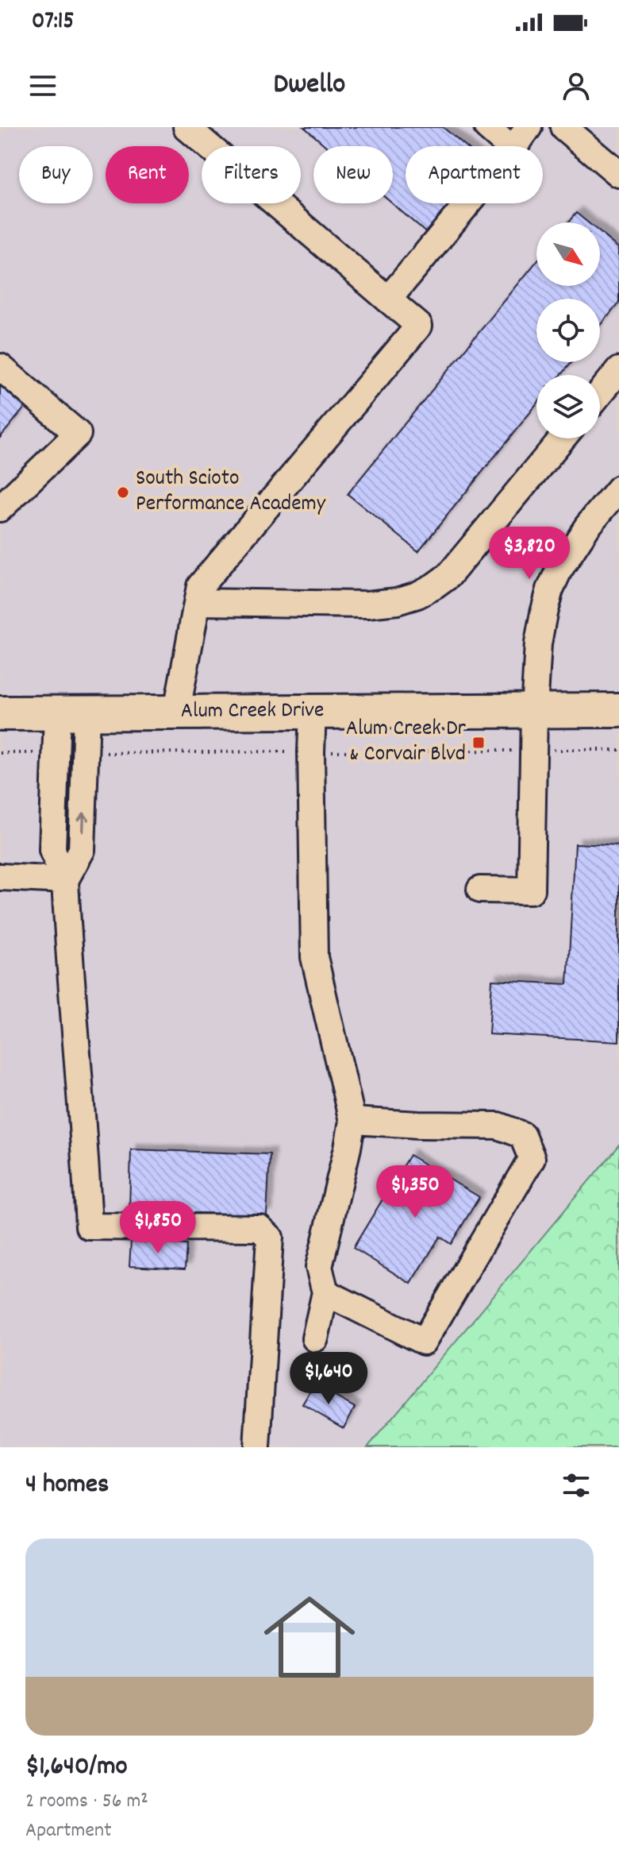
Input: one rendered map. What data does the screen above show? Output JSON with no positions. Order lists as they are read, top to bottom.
{
  "streets": {
    "main road": ["Alum Creek Drive"]
  },
  "places": {
    "other": ["South Scioto Performance Academy"],
    "transit": ["Alum Creek Dr & Corvair Blvd"]
  },
  "north": "bottom right",
  "page": {
    "status": "07:15",
    "header": "Dwello",
    "chip": [
      "Buy",
      "Rent",
      "Filters",
      "New",
      "Apartment"
    ],
    "price": [
      "$3,820",
      "$1,350",
      "$1,850",
      "$1,640"
    ],
    "heading": "4 homes",
    "list": [
      {
        "name": "$1,640/mo",
        "note": "2 rooms · 56 m² · Apartment"
      }
    ]
  }
}
